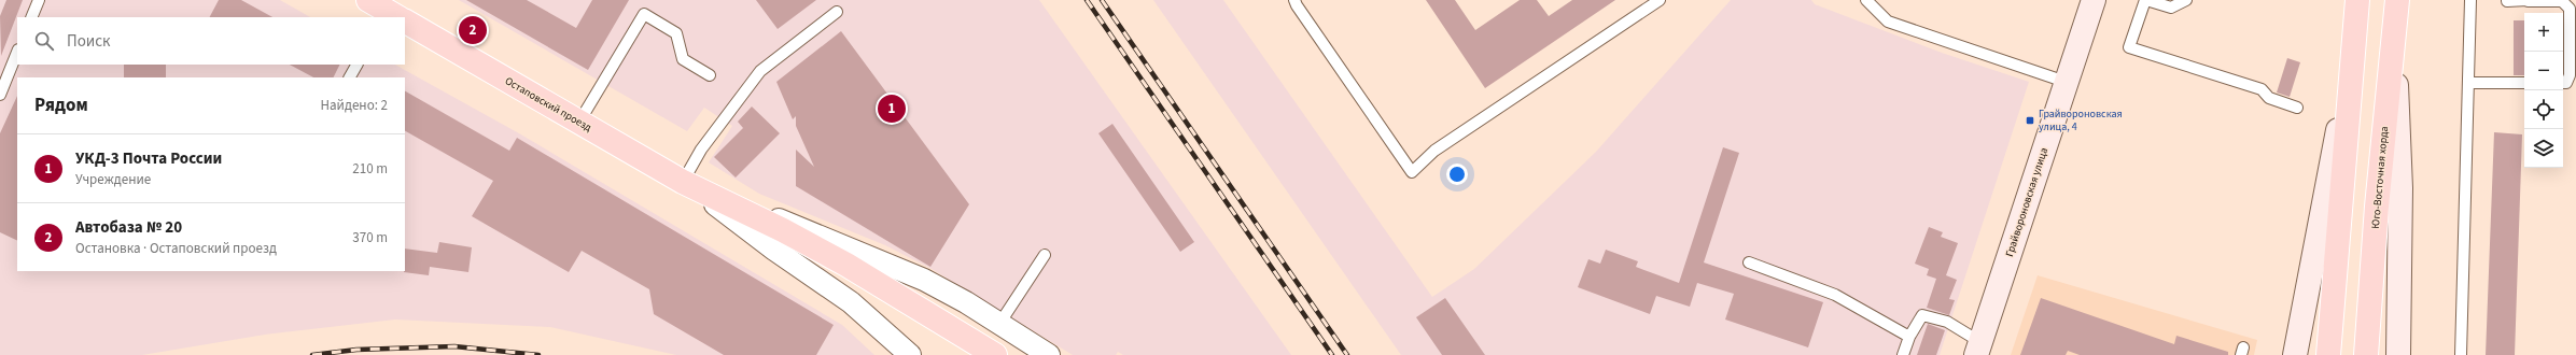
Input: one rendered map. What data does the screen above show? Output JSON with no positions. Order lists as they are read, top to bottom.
{
  "streets": {
    "main road": ["Остаповский проезд", "Юго-Восточная хорда", "Грайвороновская улица"]
  },
  "places": {
    "transit": ["Грайвороновская улица, 4"]
  },
  "page": {
    "map_buttons": ["+", "−"],
    "pins": ["2", "1"],
    "search": "Поиск",
    "heading": ["Рядом", "Найдено: 2"],
    "list": [
      {
        "mark": "1",
        "name": "УКД-3 Почта России",
        "note": "Учреждение",
        "value": "210 m"
      },
      {
        "mark": "2",
        "name": "Автобаза № 20",
        "note": "Остановка · Остаповский проезд",
        "value": "370 m"
      }
    ]
  }
}
